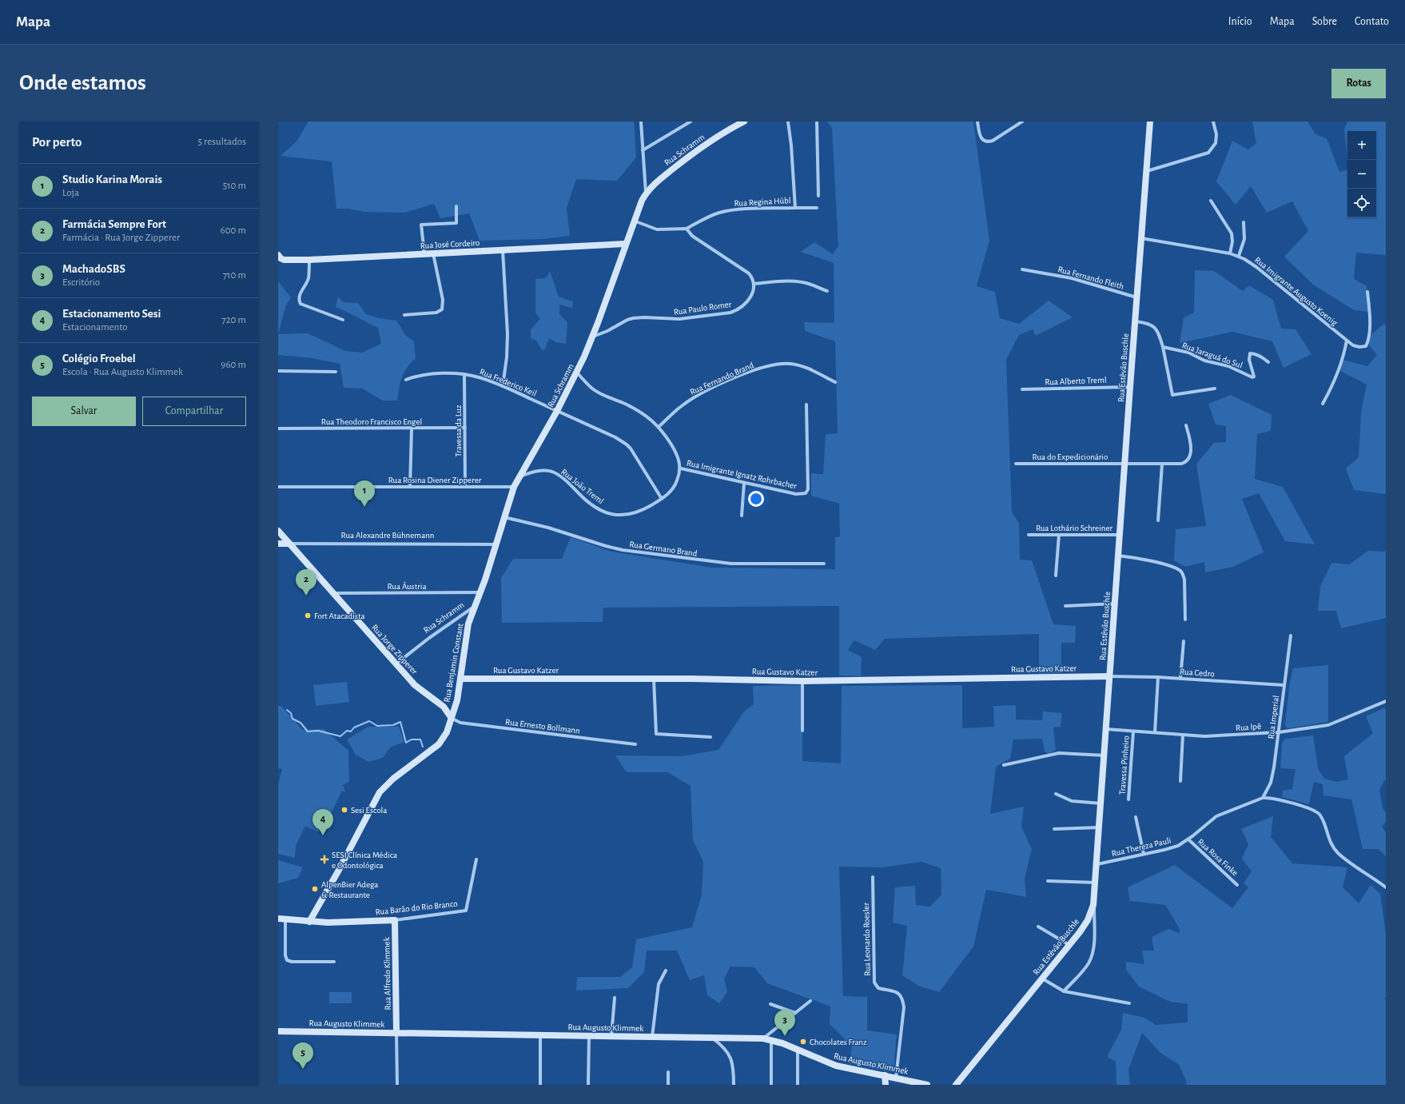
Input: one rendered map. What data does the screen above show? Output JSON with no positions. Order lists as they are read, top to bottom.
{
  "streets": {
    "street": [
      "Rua Schramm",
      "Rua Regina Hübl",
      "Rua José Cordeiro",
      "Rua Fernando Fleith",
      "Rua Imigrante Augusto Koenig",
      "Rua Paulo Romer",
      "Rua Jaraguá do Sul",
      "Rua Estêvão Buschle",
      "Rua Fernando Brand",
      "Rua Alberto Treml",
      "Rua Frederico Keil",
      "Rua Theodoro Francisco Engel",
      "Travessa da Luz",
      "Rua do Expedicionário",
      "Rua Imigrante Ignatz Rohrbacher",
      "Rua Rosina Diener Zipperer",
      "Rua João Treml",
      "Rua Lothário Schreiner",
      "Rua Alexandre Bühnemann",
      "Rua Germano Brand",
      "Rua Áustria",
      "Rua Jorge Zipperer",
      "Rua Benjamin Constant",
      "Rua Gustavo Katzer",
      "Rua Cedro",
      "Rua Imperial",
      "Rua Ernesto Bollmann",
      "Rua Ipê",
      "Travessa Pinheiro",
      "Rua Thereza Pauli",
      "Rua Rosa Finke",
      "Rua Barão do Rio Branco",
      "Rua Leonardo Roesler",
      "Rua Alfredo Klimmek",
      "Rua Augusto Klimmek"
    ]
  },
  "crossings": [
    ["Rua Schramm", "Rua José Cordeiro"],
    ["Rua Schramm", "Rua Paulo Romer"],
    ["Rua Schramm", "Rua Frederico Keil"],
    ["Rua Schramm", "Rua Rosina Diener Zipperer"],
    ["Rua Schramm", "Rua João Treml"],
    ["Rua Schramm", "Rua Alexandre Bühnemann"],
    ["Rua Schramm", "Rua Germano Brand"],
    ["Rua Schramm", "Rua Áustria"],
    ["Rua Schramm", "Rua Jorge Zipperer"],
    ["Rua Schramm", "Rua Benjamin Constant"],
    ["Rua Fernando Fleith", "Rua Estêvão Buschle"],
    ["Rua Imigrante Augusto Koenig", "Rua Estêvão Buschle"],
    ["Rua Estêvão Buschle", "Rua Alberto Treml"],
    ["Rua Estêvão Buschle", "Rua do Expedicionário"],
    ["Rua Estêvão Buschle", "Rua Lothário Schreiner"],
    ["Rua Estêvão Buschle", "Rua Gustavo Katzer"],
    ["Rua Estêvão Buschle", "Rua Cedro"],
    ["Rua Estêvão Buschle", "Rua Ipê"],
    ["Rua Estêvão Buschle", "Rua Thereza Pauli"],
    ["Rua Frederico Keil", "Travessa da Luz"],
    ["Rua Frederico Keil", "Rua João Treml"],
    ["Rua Theodoro Francisco Engel", "Travessa da Luz"],
    ["Travessa da Luz", "Rua Rosina Diener Zipperer"],
    ["Rua Imigrante Ignatz Rohrbacher", "Rua João Treml"],
    ["Rua Alexandre Bühnemann", "Rua Jorge Zipperer"],
    ["Rua Áustria", "Rua Jorge Zipperer"],
    ["Rua Jorge Zipperer", "Rua Benjamin Constant"],
    ["Rua Jorge Zipperer", "Rua Ernesto Bollmann"],
    ["Rua Benjamin Constant", "Rua Gustavo Katzer"],
    ["Rua Benjamin Constant", "Rua Ernesto Bollmann"],
    ["Rua Benjamin Constant", "Rua Barão do Rio Branco"],
    ["Rua Gustavo Katzer", "Rua Cedro"],
    ["Rua Cedro", "Rua Imperial"],
    ["Rua Imperial", "Rua Ipê"],
    ["Rua Imperial", "Rua Thereza Pauli"],
    ["Rua Ipê", "Travessa Pinheiro"],
    ["Rua Thereza Pauli", "Rua Rosa Finke"],
    ["Rua Barão do Rio Branco", "Rua Alfredo Klimmek"],
    ["Rua Leonardo Roesler", "Rua Augusto Klimmek"],
    ["Rua Alfredo Klimmek", "Rua Augusto Klimmek"]
  ],
  "places": {
    "other": [
      "Fort Atacadista",
      "Sesi Escola",
      "AlpenBier Adega & Restaurante",
      "Chocolates Franz"
    ],
    "health": ["SESI Clínica Médica e Odontológica"]
  },
  "page": {
    "header": "Mapa",
    "nav": [
      "Início",
      "Mapa",
      "Sobre",
      "Contato"
    ],
    "buttons": [
      "Rotas",
      ["Salvar", "Compartilhar"]
    ],
    "title": "Onde estamos",
    "heading": ["Por perto", "5 resultados"],
    "map_buttons": ["+", "−"],
    "list": [
      {
        "mark": "1",
        "name": "Studio Karina Morais",
        "note": "Loja",
        "value": "510 m"
      },
      {
        "mark": "2",
        "name": "Farmácia Sempre Fort",
        "note": "Farmácia · Rua Jorge Zipperer",
        "value": "600 m"
      },
      {
        "mark": "3",
        "name": "MachadoSBS",
        "note": "Escritório",
        "value": "710 m"
      },
      {
        "mark": "4",
        "name": "Estacionamento Sesi",
        "note": "Estacionamento",
        "value": "720 m"
      },
      {
        "mark": "5",
        "name": "Colégio Froebel",
        "note": "Escola · Rua Augusto Klimmek",
        "value": "960 m"
      }
    ],
    "pins": [
      "1",
      "2",
      "4",
      "3",
      "5"
    ]
  }
}
